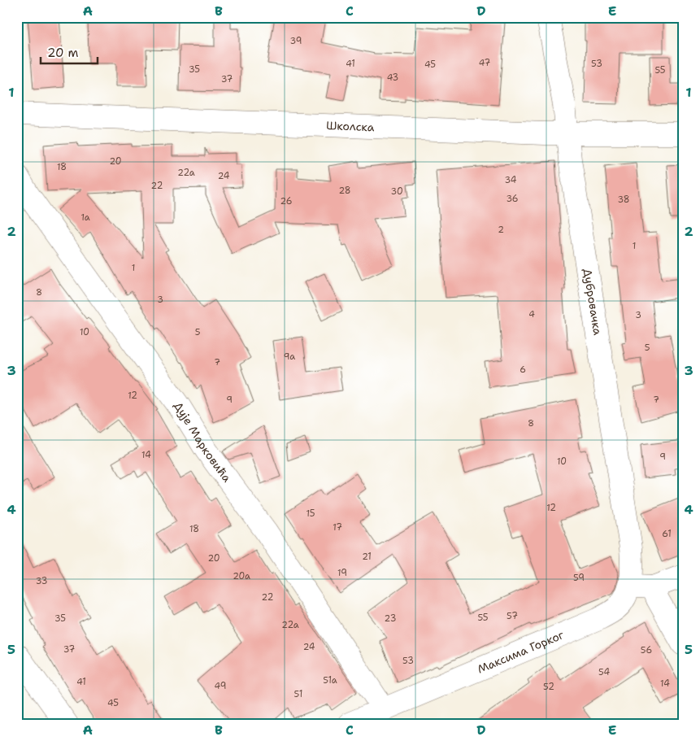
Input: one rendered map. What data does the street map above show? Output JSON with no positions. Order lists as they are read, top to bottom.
{
  "streets": {
    "street": [
      "Школска",
      "Дубровачка",
      "Дује Марковића",
      "Максима Горког"
    ]
  },
  "crossings": [
    ["Школска", "Дубровачка"],
    ["Дубровачка", "Максима Горког"],
    ["Дује Марковића", "Максима Горког"]
  ],
  "house_numbers": [
    "39",
    "47",
    "41",
    "53",
    "45",
    "35",
    "55",
    "43",
    "37",
    "20",
    "18",
    "22a",
    "24",
    "34",
    "22",
    "28",
    "30",
    "36",
    "38",
    "26",
    "1a",
    "2",
    "1",
    "1",
    "8",
    "3",
    "4",
    "3",
    "10",
    "5",
    "5",
    "9a",
    "7",
    "6",
    "12",
    "9",
    "7",
    "8",
    "14",
    "9",
    "10",
    "12",
    "15",
    "17",
    "18",
    "61",
    "21",
    "20",
    "19",
    "20a",
    "59",
    "33",
    "22",
    "57",
    "55",
    "35",
    "23",
    "22a",
    "24",
    "37",
    "56",
    "53",
    "54",
    "51a",
    "41",
    "14",
    "49",
    "52",
    "51",
    "45"
  ],
  "scale_bar": "20 m",
  "grid": {
    "columns": [
      "A",
      "B",
      "C",
      "D",
      "E"
    ],
    "rows": [
      "1",
      "2",
      "3",
      "4",
      "5"
    ]
  }
}
